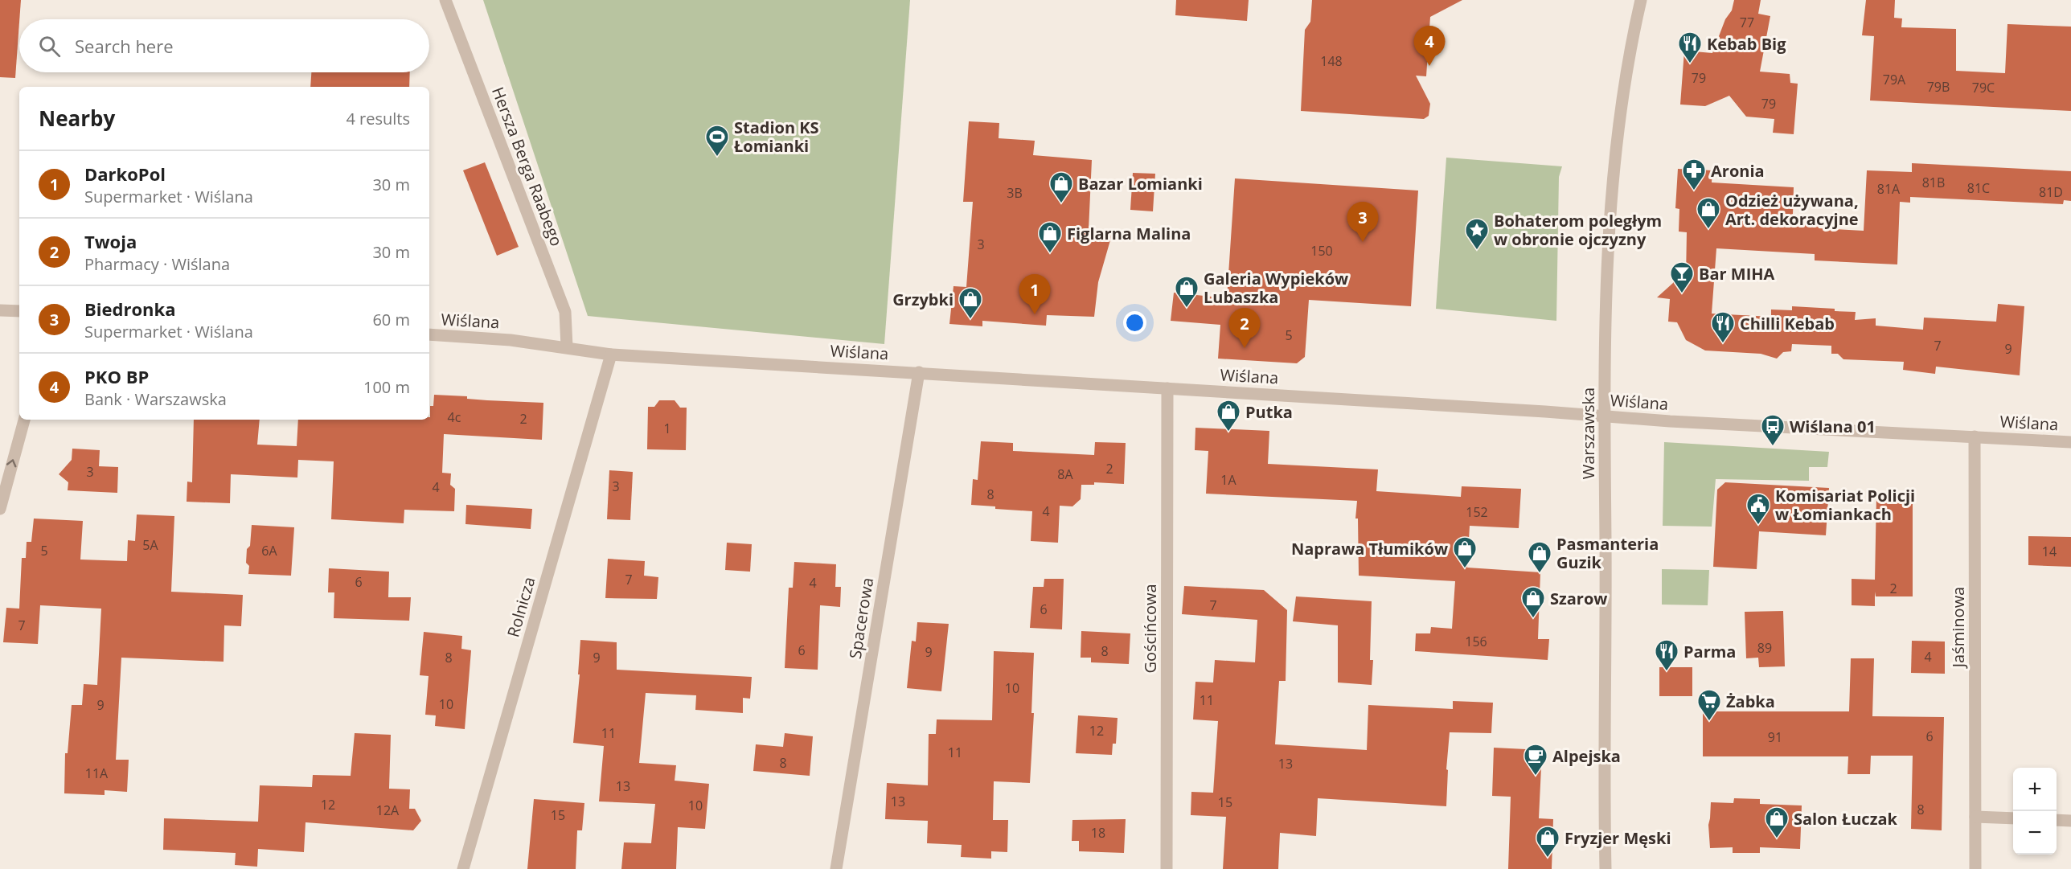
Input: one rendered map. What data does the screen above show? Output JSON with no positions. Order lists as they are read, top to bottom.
{
  "streets": {
    "street": [
      "Hersza Berga Raabego",
      "Wiślana",
      "Warszawska",
      "Rolnicza",
      "Spacerowa",
      "Jaśminowa",
      "Gościńcowa"
    ]
  },
  "crossings": [
    ["Hersza Berga Raabego", "Wiślana"],
    ["Wiślana", "Warszawska"],
    ["Wiślana", "Rolnicza"],
    ["Wiślana", "Spacerowa"],
    ["Wiślana", "Jaśminowa"],
    ["Wiślana", "Gościńcowa"]
  ],
  "places": {
    "restaurant": ["Kebab Big", "Chilli Kebab", "Parma"],
    "sports": ["Stadion KS Łomianki"],
    "pharmacy": ["Aronia"],
    "shop": [
      "Bazar Lomianki",
      "Odzież używana, Art. dekoracyjne",
      "Figlarna Malina",
      "Galeria Wypieków Lubaszka",
      "Grzybki",
      "Putka",
      "Naprawa Tłumików",
      "Pasmanteria Guzik",
      "Szarow",
      "Salon Łuczak",
      "Fryzjer Męski"
    ],
    "place": ["Bohaterom poległym w obronie ojczyzny"],
    "bar": ["Bar MIHA"],
    "bus stop": ["Wiślana 01"],
    "public building": ["Komisariat Policji w Łomiankach"],
    "supermarket": ["Żabka"],
    "cafe": ["Alpejska"]
  },
  "house_numbers": [
    "77",
    "148",
    "79",
    "79A",
    "79B",
    "79C",
    "79",
    "81B",
    "81C",
    "81A",
    "81D",
    "3B",
    "3",
    "150",
    "5",
    "7",
    "9",
    "4c",
    "2",
    "1",
    "2",
    "3",
    "8A",
    "1A",
    "3",
    "4",
    "8",
    "4",
    "152",
    "5A",
    "5",
    "6A",
    "14",
    "7",
    "6",
    "4",
    "2",
    "7",
    "6",
    "7",
    "156",
    "89",
    "6",
    "8",
    "9",
    "4",
    "8",
    "9",
    "10",
    "11",
    "10",
    "9",
    "12",
    "11",
    "6",
    "91",
    "11",
    "8",
    "13",
    "11A",
    "13",
    "13",
    "15",
    "12",
    "10",
    "8",
    "12A",
    "15",
    "18"
  ],
  "page": {
    "search": "Search here",
    "pins": [
      "4",
      "3",
      "1",
      "2"
    ],
    "heading": ["Nearby", "4 results"],
    "list": [
      {
        "mark": "1",
        "name": "DarkoPol",
        "note": "Supermarket · Wiślana",
        "value": "30 m"
      },
      {
        "mark": "2",
        "name": "Twoja",
        "note": "Pharmacy · Wiślana",
        "value": "30 m"
      },
      {
        "mark": "3",
        "name": "Biedronka",
        "note": "Supermarket · Wiślana",
        "value": "60 m"
      },
      {
        "mark": "4",
        "name": "PKO BP",
        "note": "Bank · Warszawska",
        "value": "100 m"
      }
    ],
    "map_buttons": ["+", "−"]
  }
}
